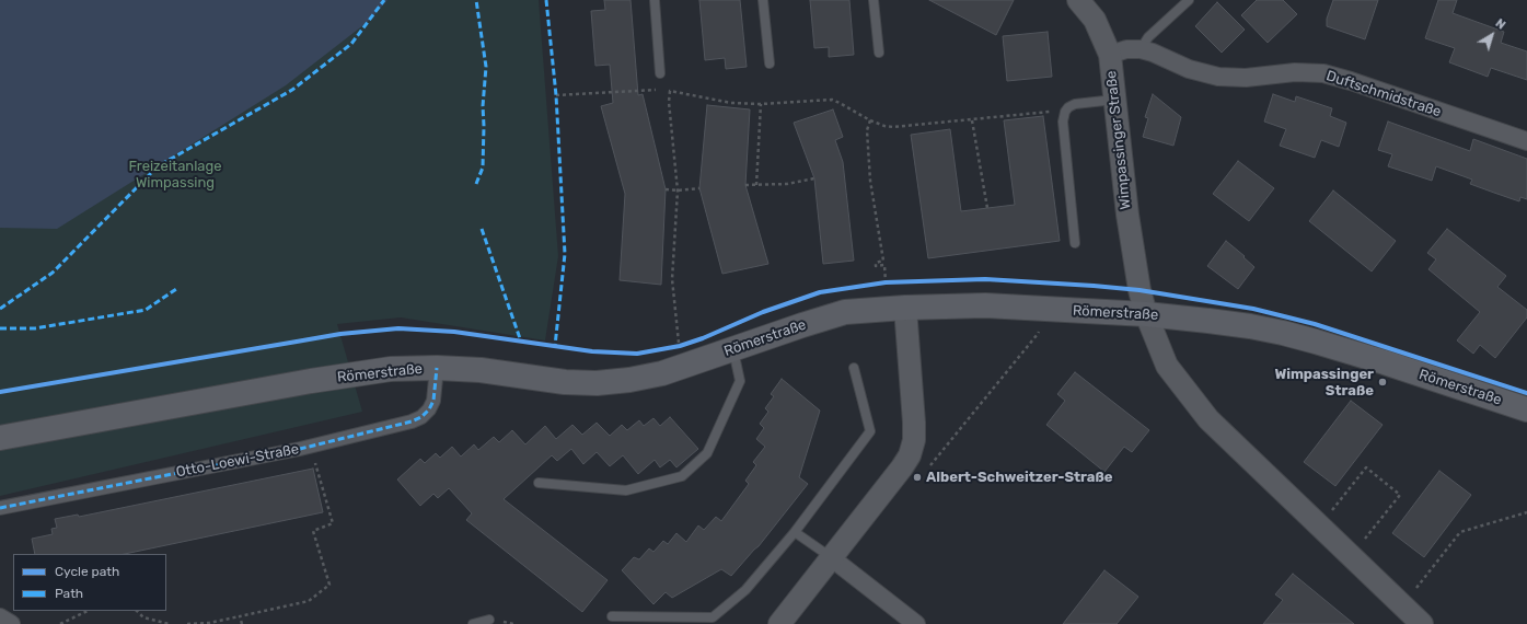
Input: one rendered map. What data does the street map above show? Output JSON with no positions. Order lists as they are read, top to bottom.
{
  "streets": {
    "main road": ["Römerstraße"],
    "street": ["Duftschmidstraße", "Wimpassinger Straße", "Otto-Loewi-Straße"]
  },
  "crossings": [
    ["Duftschmidstraße", "Wimpassinger Straße"],
    ["Wimpassinger Straße", "Römerstraße"],
    ["Römerstraße", "Otto-Loewi-Straße"]
  ],
  "parks": ["Freizeitanlage Wimpassing"],
  "places": ["Wimpassinger Straße", "Albert-Schweitzer-Straße"],
  "legend": ["Cycle path", "Path"],
  "north": "top right"
}
